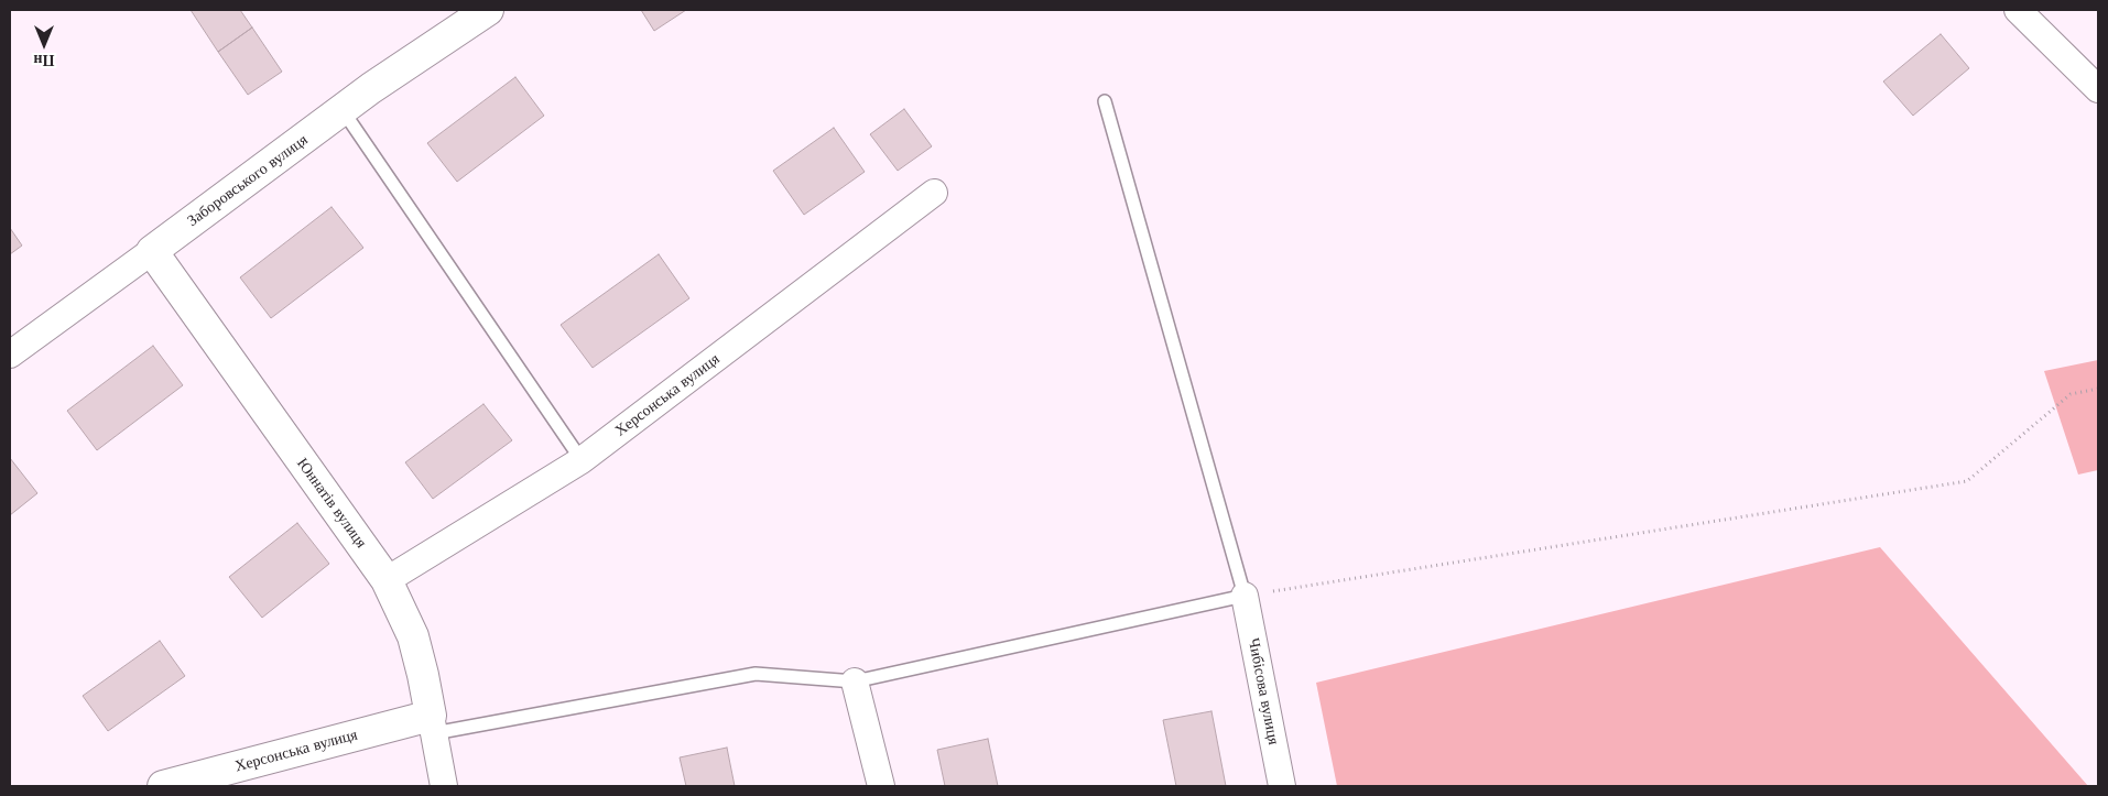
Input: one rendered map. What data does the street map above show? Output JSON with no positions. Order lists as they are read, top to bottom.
{
  "streets": {
    "main road": ["Заборовського вулиця", "Херсонська вулиця", "Юннатів вулиця"],
    "street": ["Чибісова вулиця"]
  },
  "crossings": [
    ["Заборовського вулиця", "Юннатів вулиця"],
    ["Херсонська вулиця", "Юннатів вулиця"]
  ],
  "north": "bottom"
}
